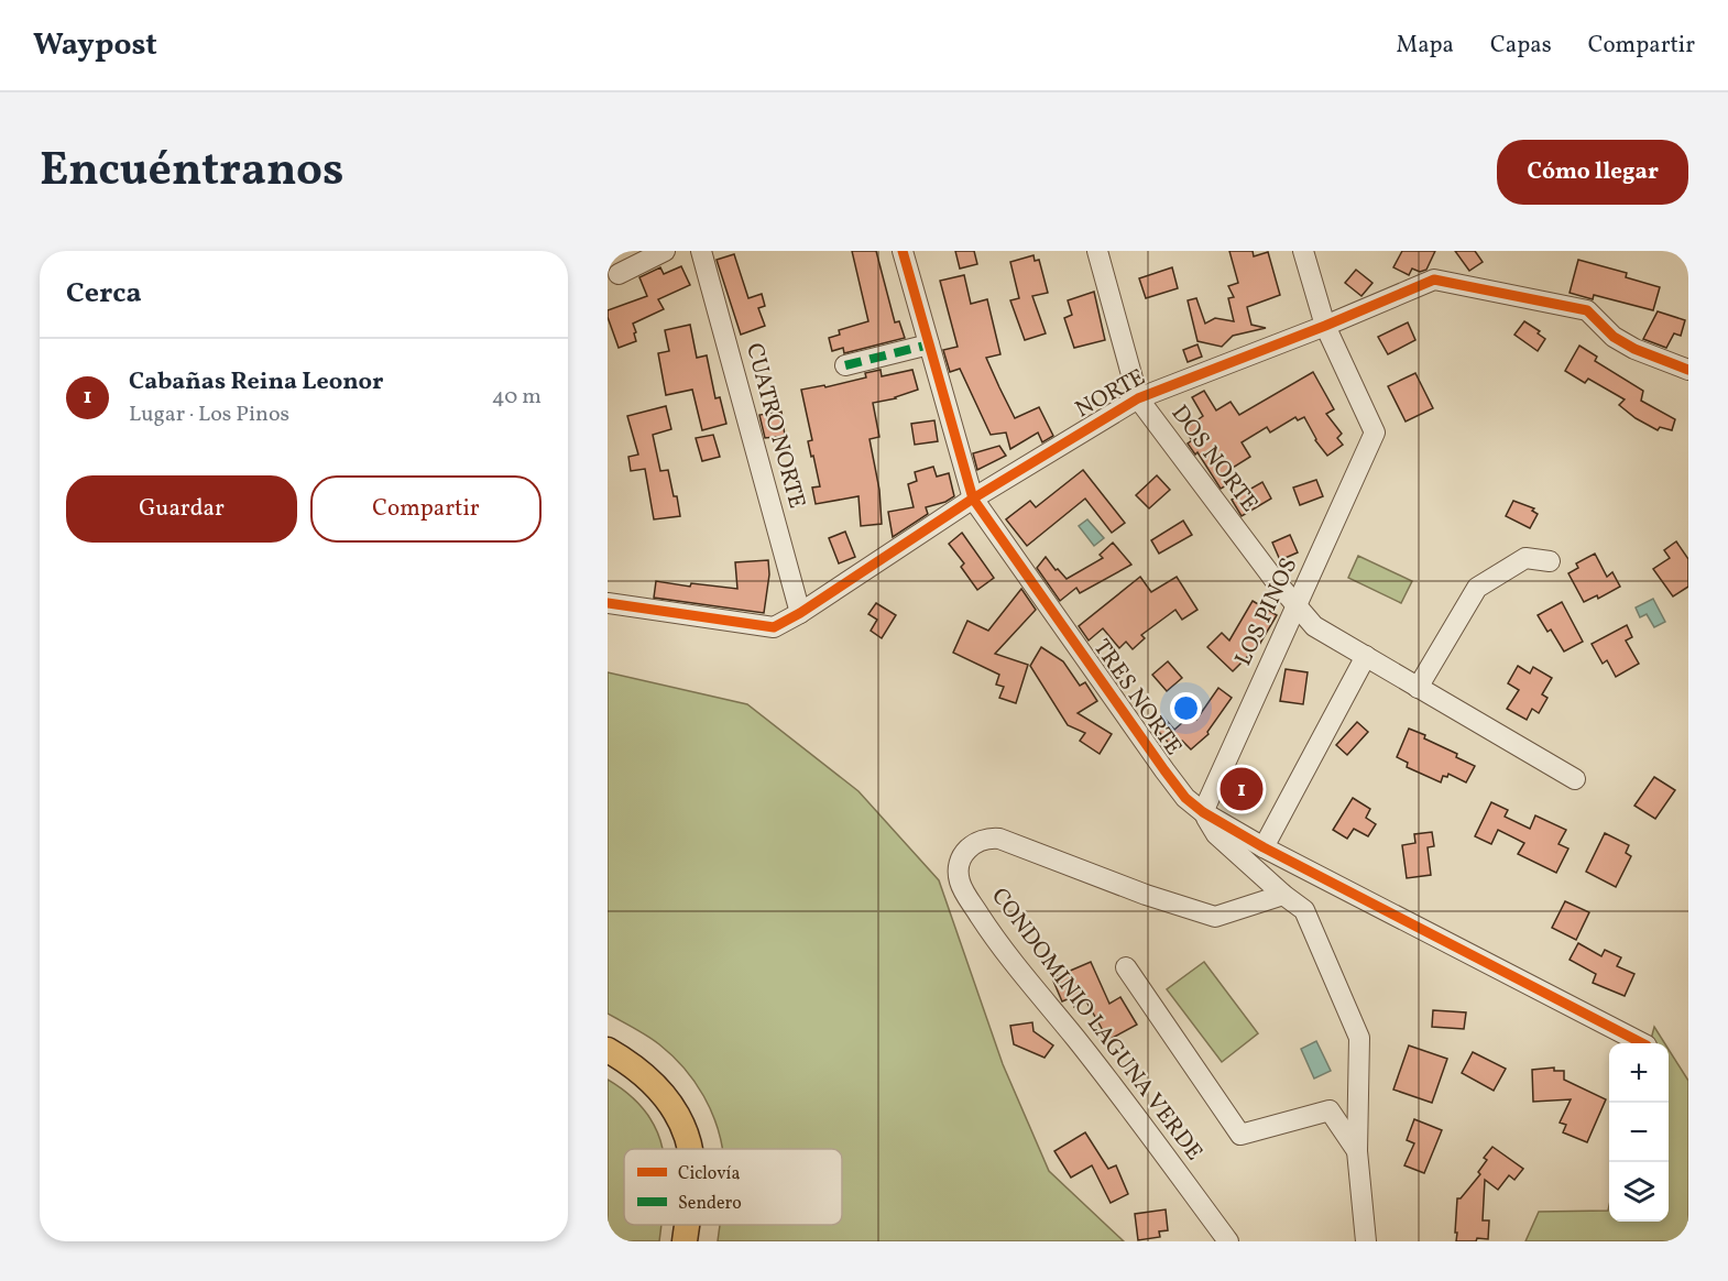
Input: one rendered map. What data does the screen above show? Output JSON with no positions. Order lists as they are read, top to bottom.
{
  "streets": {
    "street": [
      "NORTE",
      "CUATRO NORTE",
      "DOS NORTE",
      "LOS PINOS",
      "TRES NORTE",
      "CONDOMINIO LAGUNA VERDE"
    ]
  },
  "crossings": [
    ["NORTE", "CUATRO NORTE"],
    ["NORTE", "DOS NORTE"],
    ["NORTE", "LOS PINOS"],
    ["NORTE", "TRES NORTE"],
    ["DOS NORTE", "LOS PINOS"],
    ["LOS PINOS", "TRES NORTE"]
  ],
  "legend": ["Ciclovía", "Sendero"],
  "page": {
    "header": "Waypost",
    "nav": ["Mapa", "Capas", "Compartir"],
    "title": "Encuéntranos",
    "buttons": [
      "Cómo llegar",
      ["Guardar", "Compartir"]
    ],
    "heading": "Cerca",
    "list": [
      {
        "mark": "1",
        "name": "Cabañas Reina Leonor",
        "note": "Lugar · Los Pinos",
        "value": "40 m"
      }
    ],
    "pins": "1",
    "map_buttons": ["+", "−"]
  }
}
